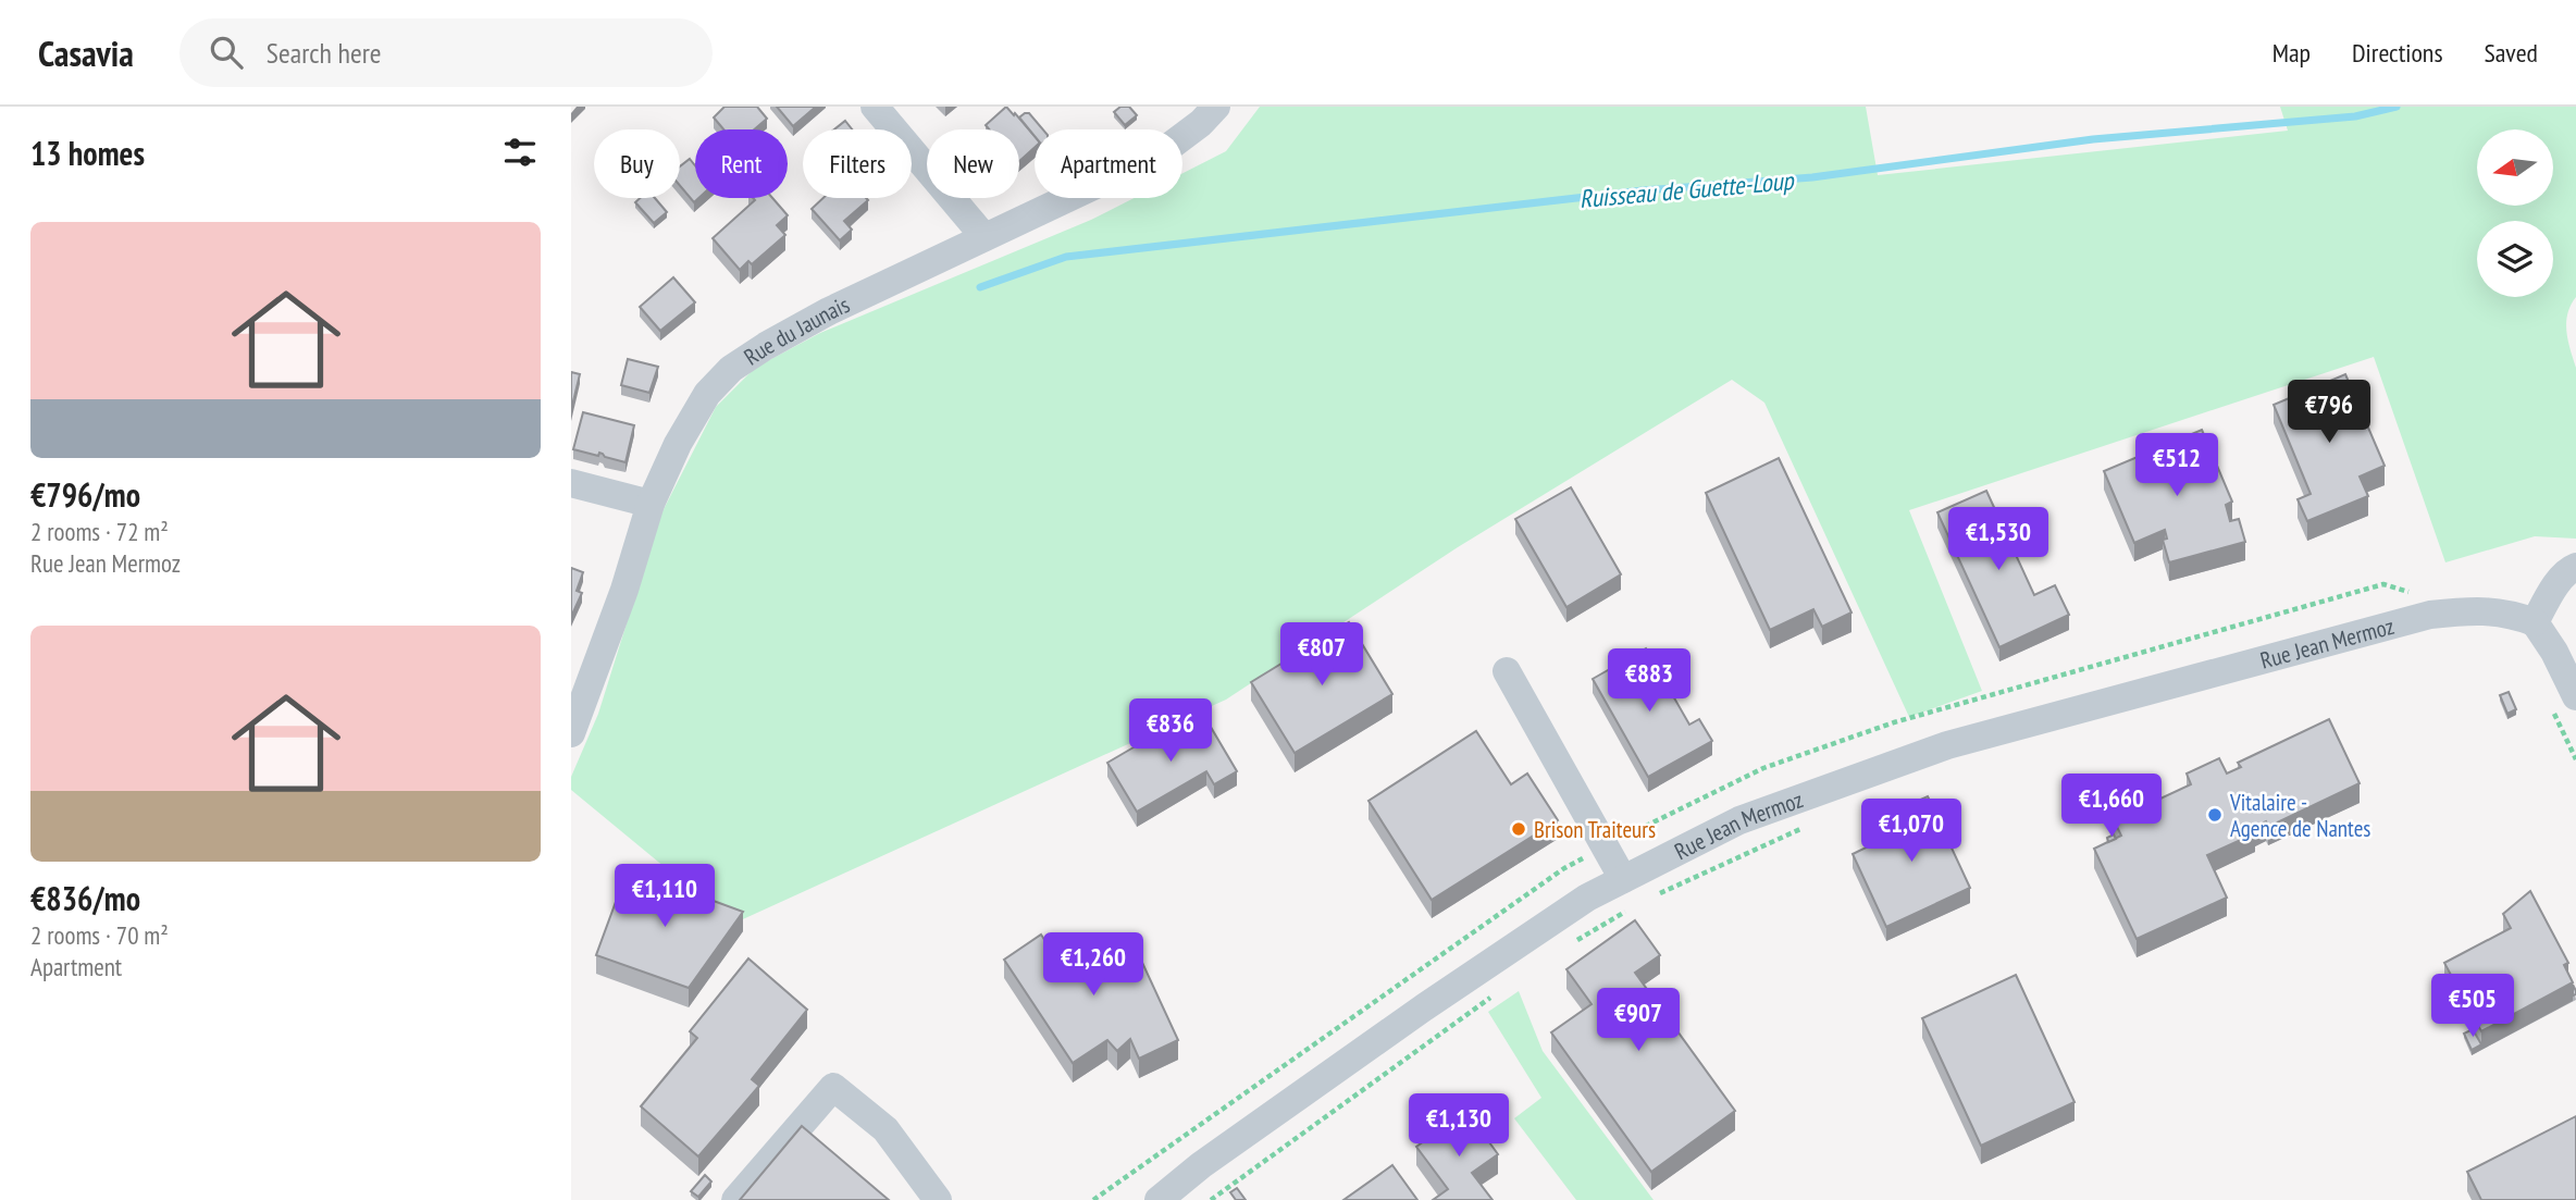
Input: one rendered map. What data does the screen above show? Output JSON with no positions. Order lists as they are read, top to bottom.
{
  "streets": {
    "street": ["Rue du Jaunais", "Rue Jean Mermoz"]
  },
  "water": ["Ruisseau de Guette-Loup"],
  "places": ["Vitalaire - Agence de Nantes", "Brison Traiteurs"],
  "north": "left",
  "page": {
    "header": "Casavia",
    "search": "Search here",
    "nav": ["Map", "Directions", "Saved"],
    "heading": "13 homes",
    "chip": [
      "Buy",
      "Rent",
      "Filters",
      "New",
      "Apartment"
    ],
    "list": [
      {
        "name": "€796/mo",
        "note": "2 rooms · 72 m² · Rue Jean Mermoz"
      },
      {
        "name": "€836/mo",
        "note": "2 rooms · 70 m² · Apartment"
      }
    ],
    "price": [
      "€796",
      "€512",
      "€1,530",
      "€807",
      "€883",
      "€836",
      "€1,660",
      "€1,070",
      "€1,110",
      "€1,260",
      "€505",
      "€907",
      "€1,130"
    ]
  }
}
